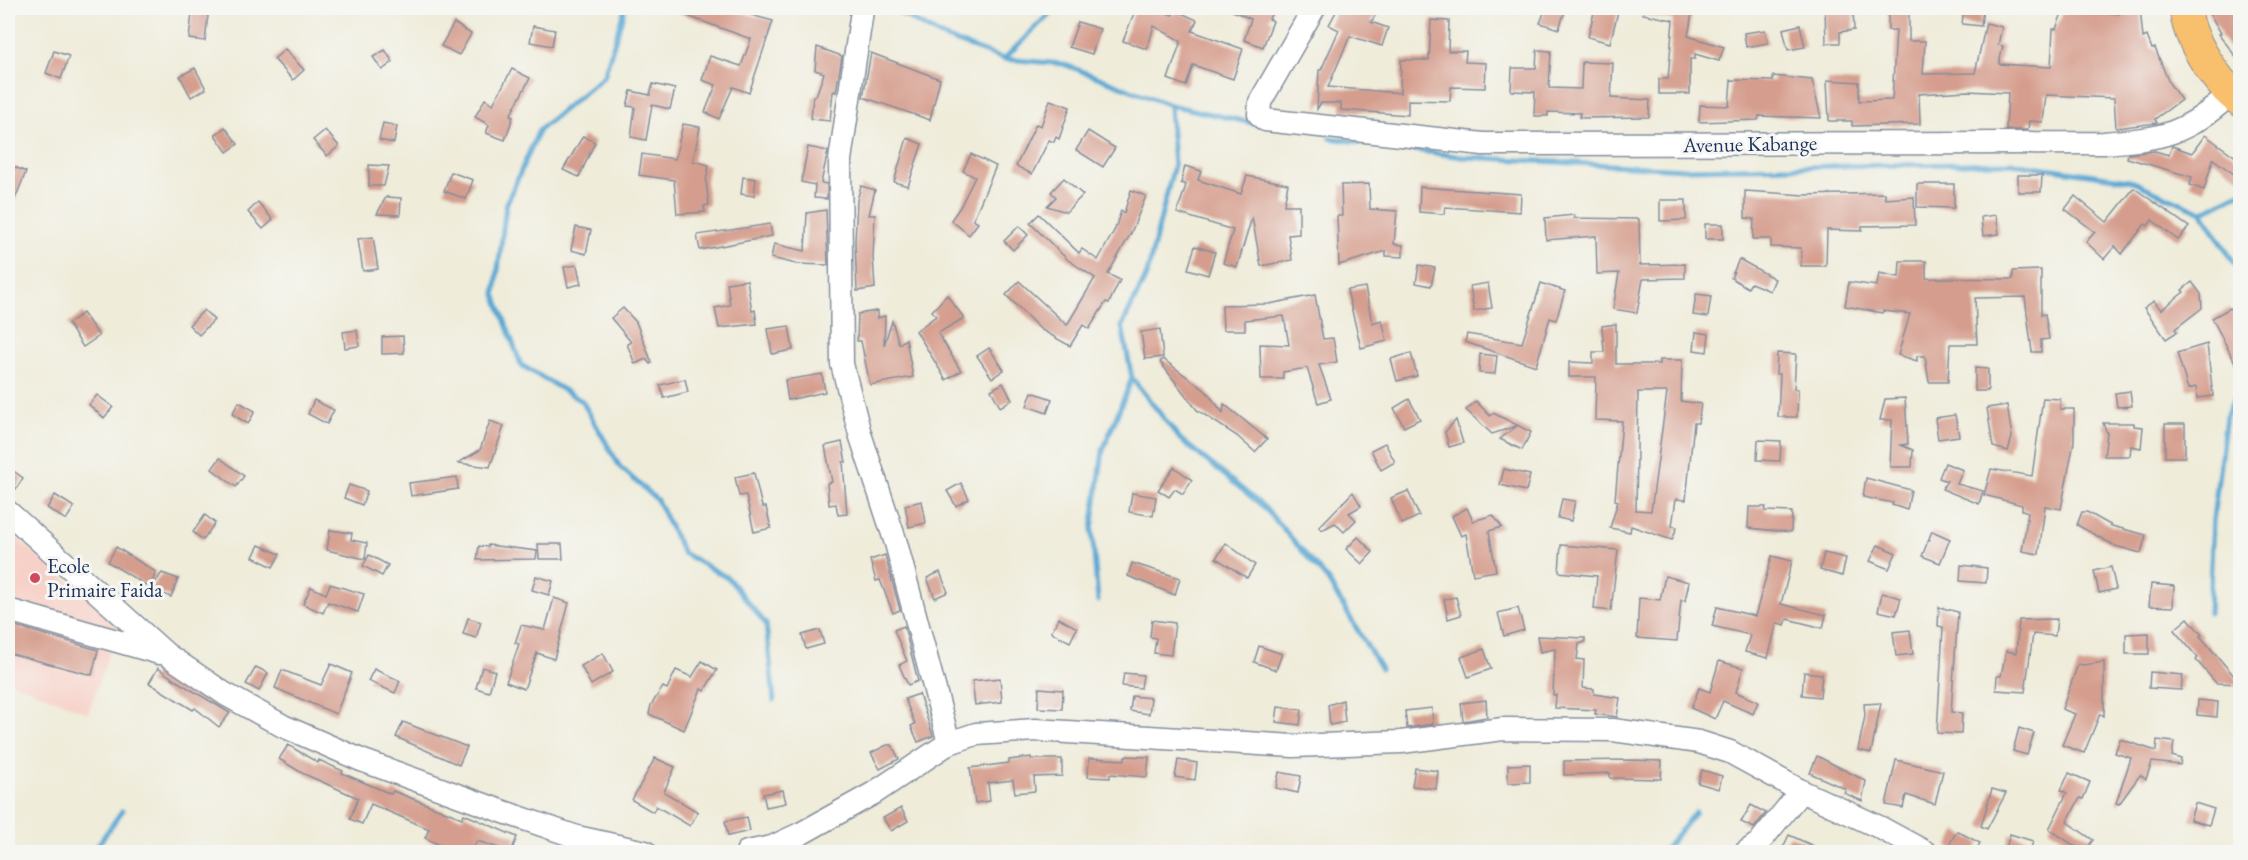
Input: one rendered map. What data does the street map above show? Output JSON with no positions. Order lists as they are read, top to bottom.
{
  "streets": {
    "street": ["Avenue Kabange"]
  },
  "places": ["Ecole Primaire Faida"]
}
